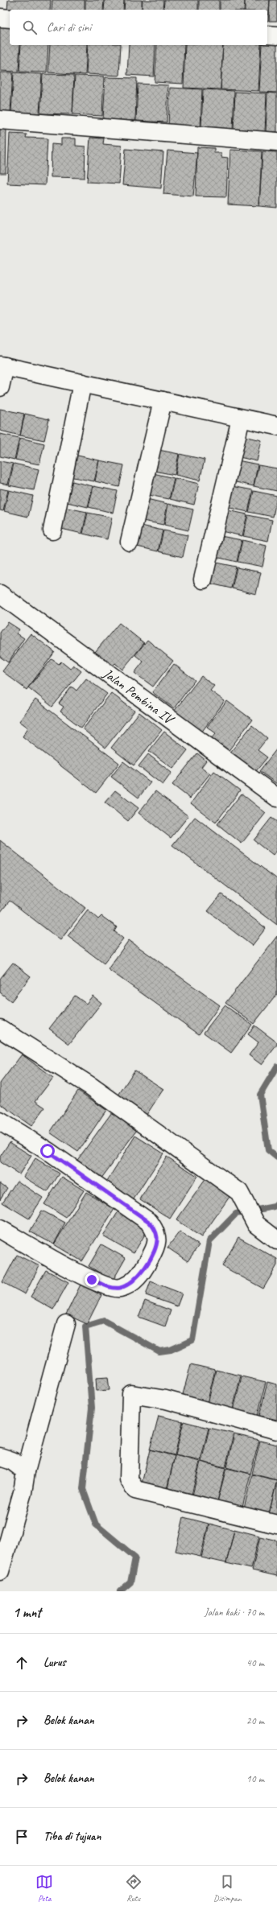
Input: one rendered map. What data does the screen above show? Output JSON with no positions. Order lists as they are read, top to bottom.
{
  "streets": {
    "street": ["Jalan Pembina IV"]
  },
  "page": {
    "search": "Cari di sini",
    "heading": ["1 mnt", "Jalan kaki · 70 m"],
    "list": [
      ["Lurus", "40 m"],
      ["Belok kanan", "20 m"],
      ["Belok kanan", "10 m"],
      "Tiba di tujuan"
    ],
    "nav": ["Peta", "Rute", "Disimpan"]
  }
}
